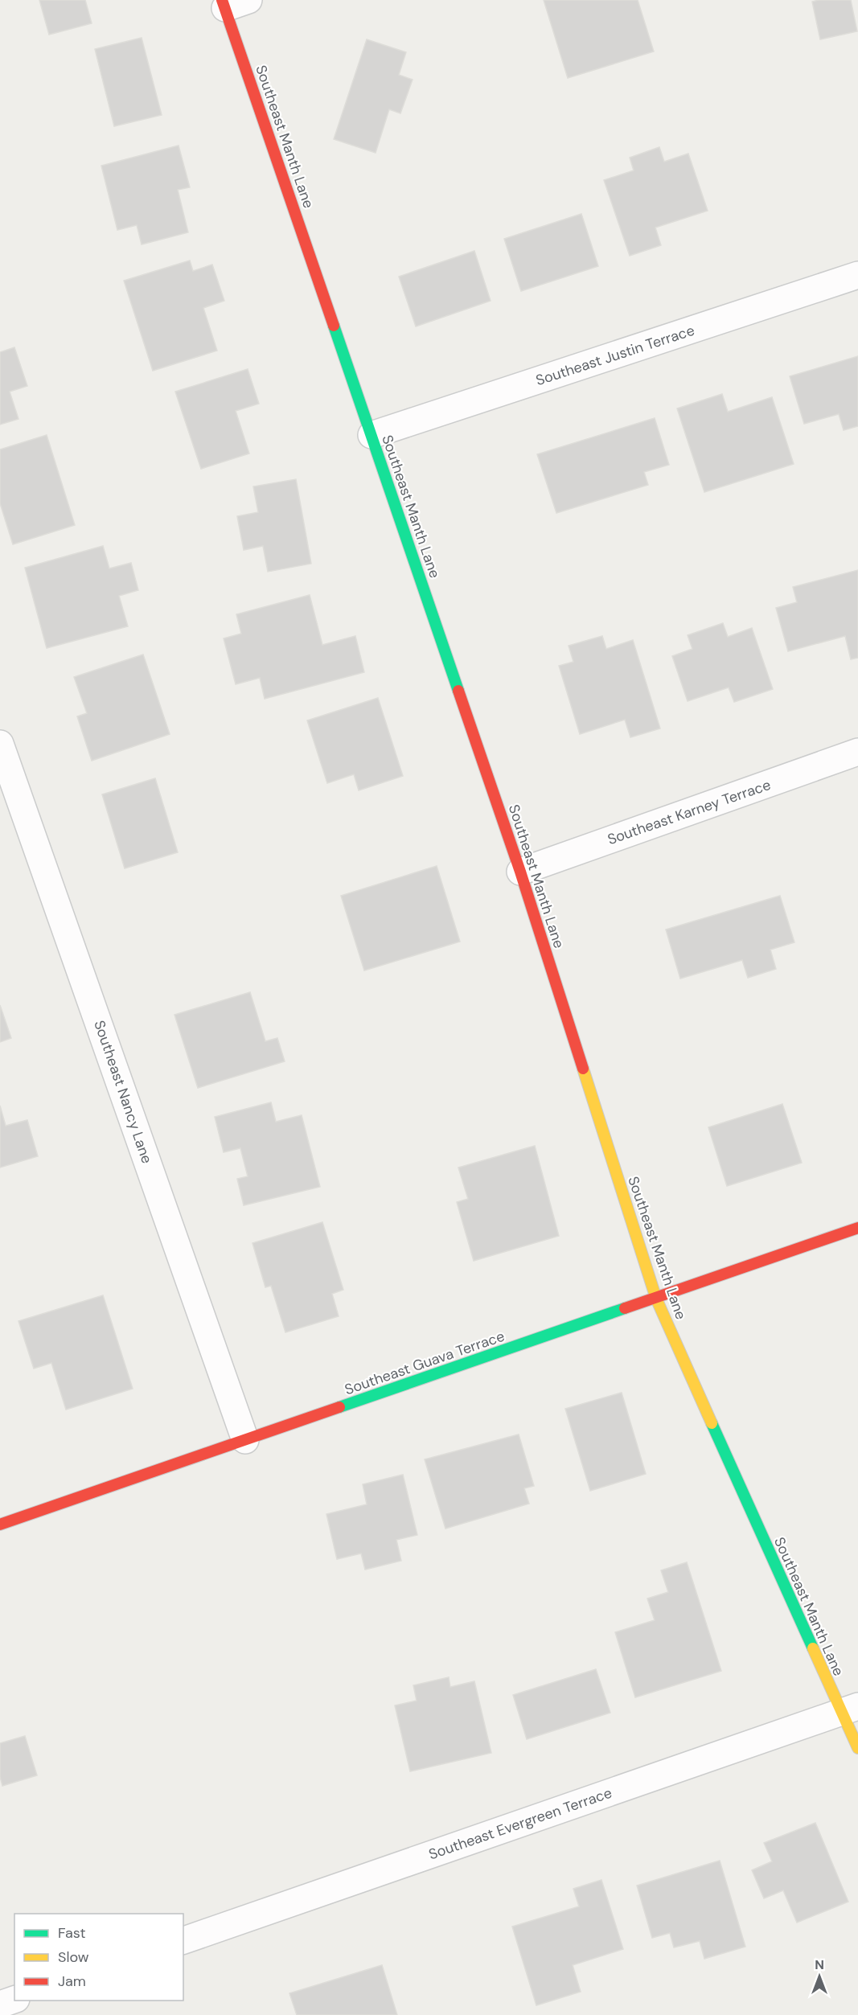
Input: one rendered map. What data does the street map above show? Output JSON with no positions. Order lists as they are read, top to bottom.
{
  "streets": {
    "street": [
      "Southeast Manth Lane",
      "Southeast Justin Terrace",
      "Southeast Karney Terrace",
      "Southeast Nancy Lane",
      "Southeast Guava Terrace",
      "Southeast Evergreen Terrace"
    ]
  },
  "crossings": [
    ["Southeast Manth Lane", "Southeast Justin Terrace"],
    ["Southeast Manth Lane", "Southeast Karney Terrace"],
    ["Southeast Manth Lane", "Southeast Guava Terrace"],
    ["Southeast Manth Lane", "Southeast Evergreen Terrace"],
    ["Southeast Nancy Lane", "Southeast Guava Terrace"]
  ],
  "legend": ["Fast", "Slow", "Jam"],
  "north": "top"
}
